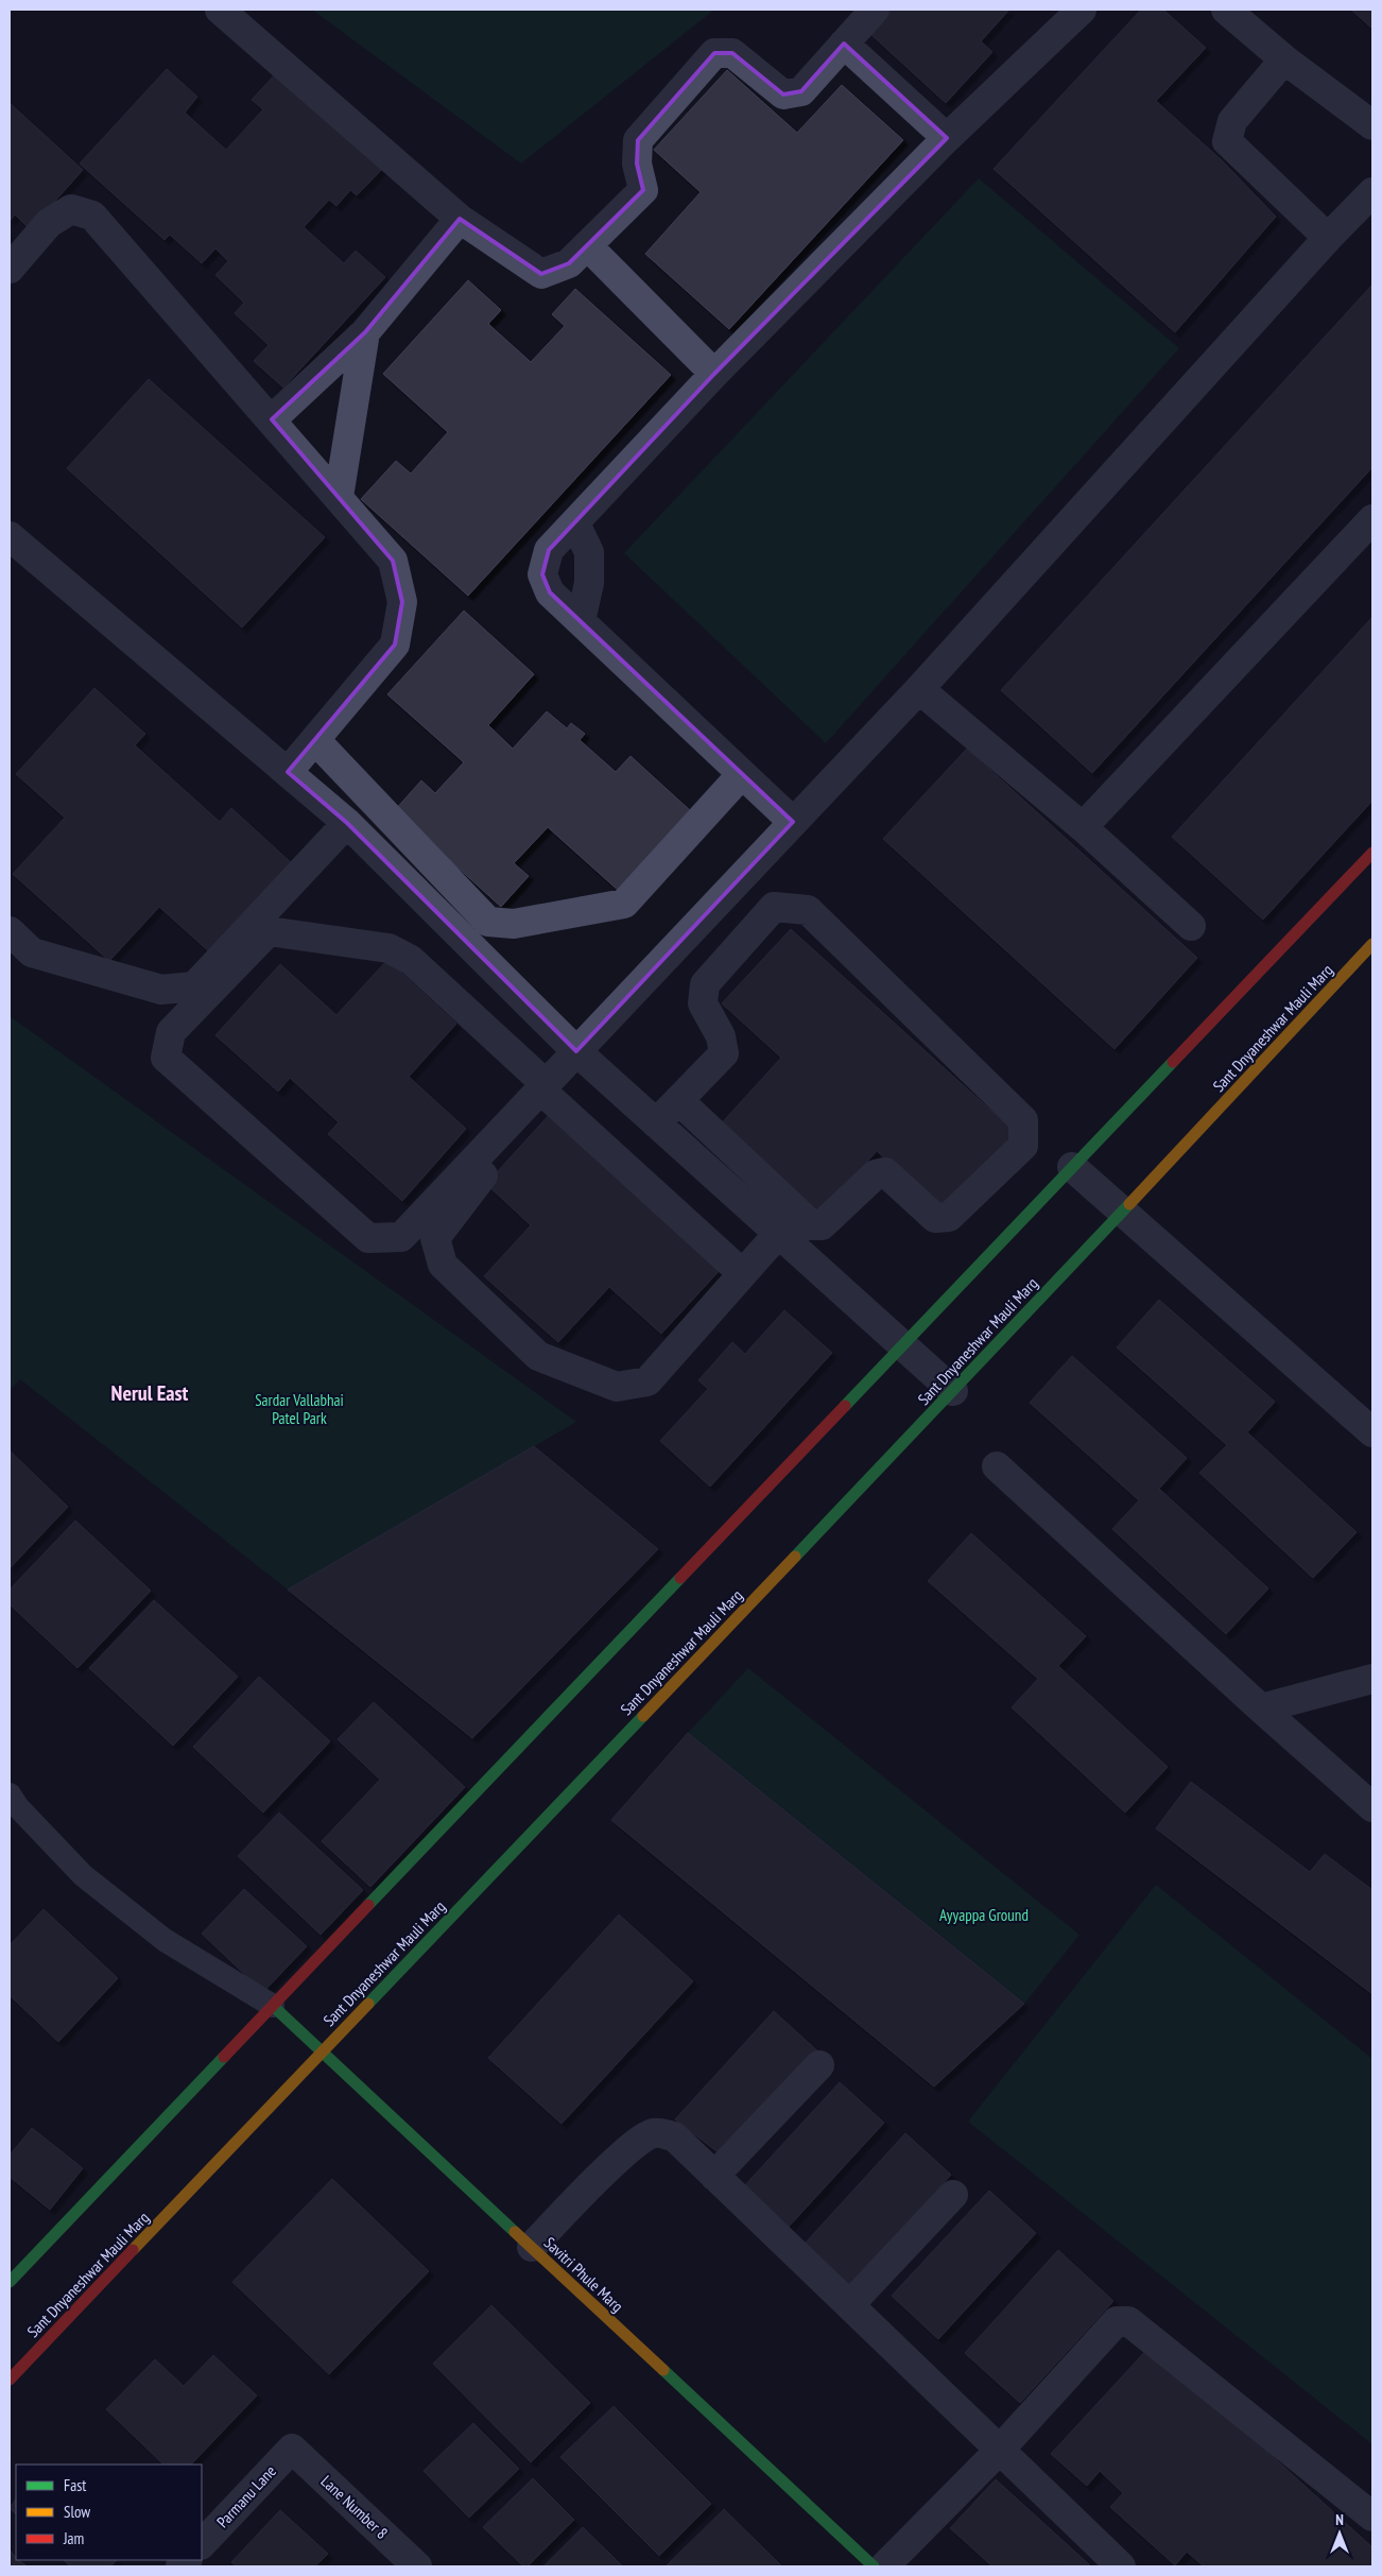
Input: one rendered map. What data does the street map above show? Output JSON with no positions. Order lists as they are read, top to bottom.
{
  "streets": {
    "street": [
      "Sant Dnyaneshwar Mauli Marg",
      "Savitri Phule Marg",
      "Parmanu Lane",
      "Lane Number 8"
    ]
  },
  "crossings": [
    ["Sant Dnyaneshwar Mauli Marg", "Savitri Phule Marg"],
    ["Parmanu Lane", "Lane Number 8"]
  ],
  "districts": ["Nerul East"],
  "parks": ["Sardar Vallabhai Patel Park", "Ayyappa Ground"],
  "legend": ["Fast", "Slow", "Jam"],
  "north": "top"
}
